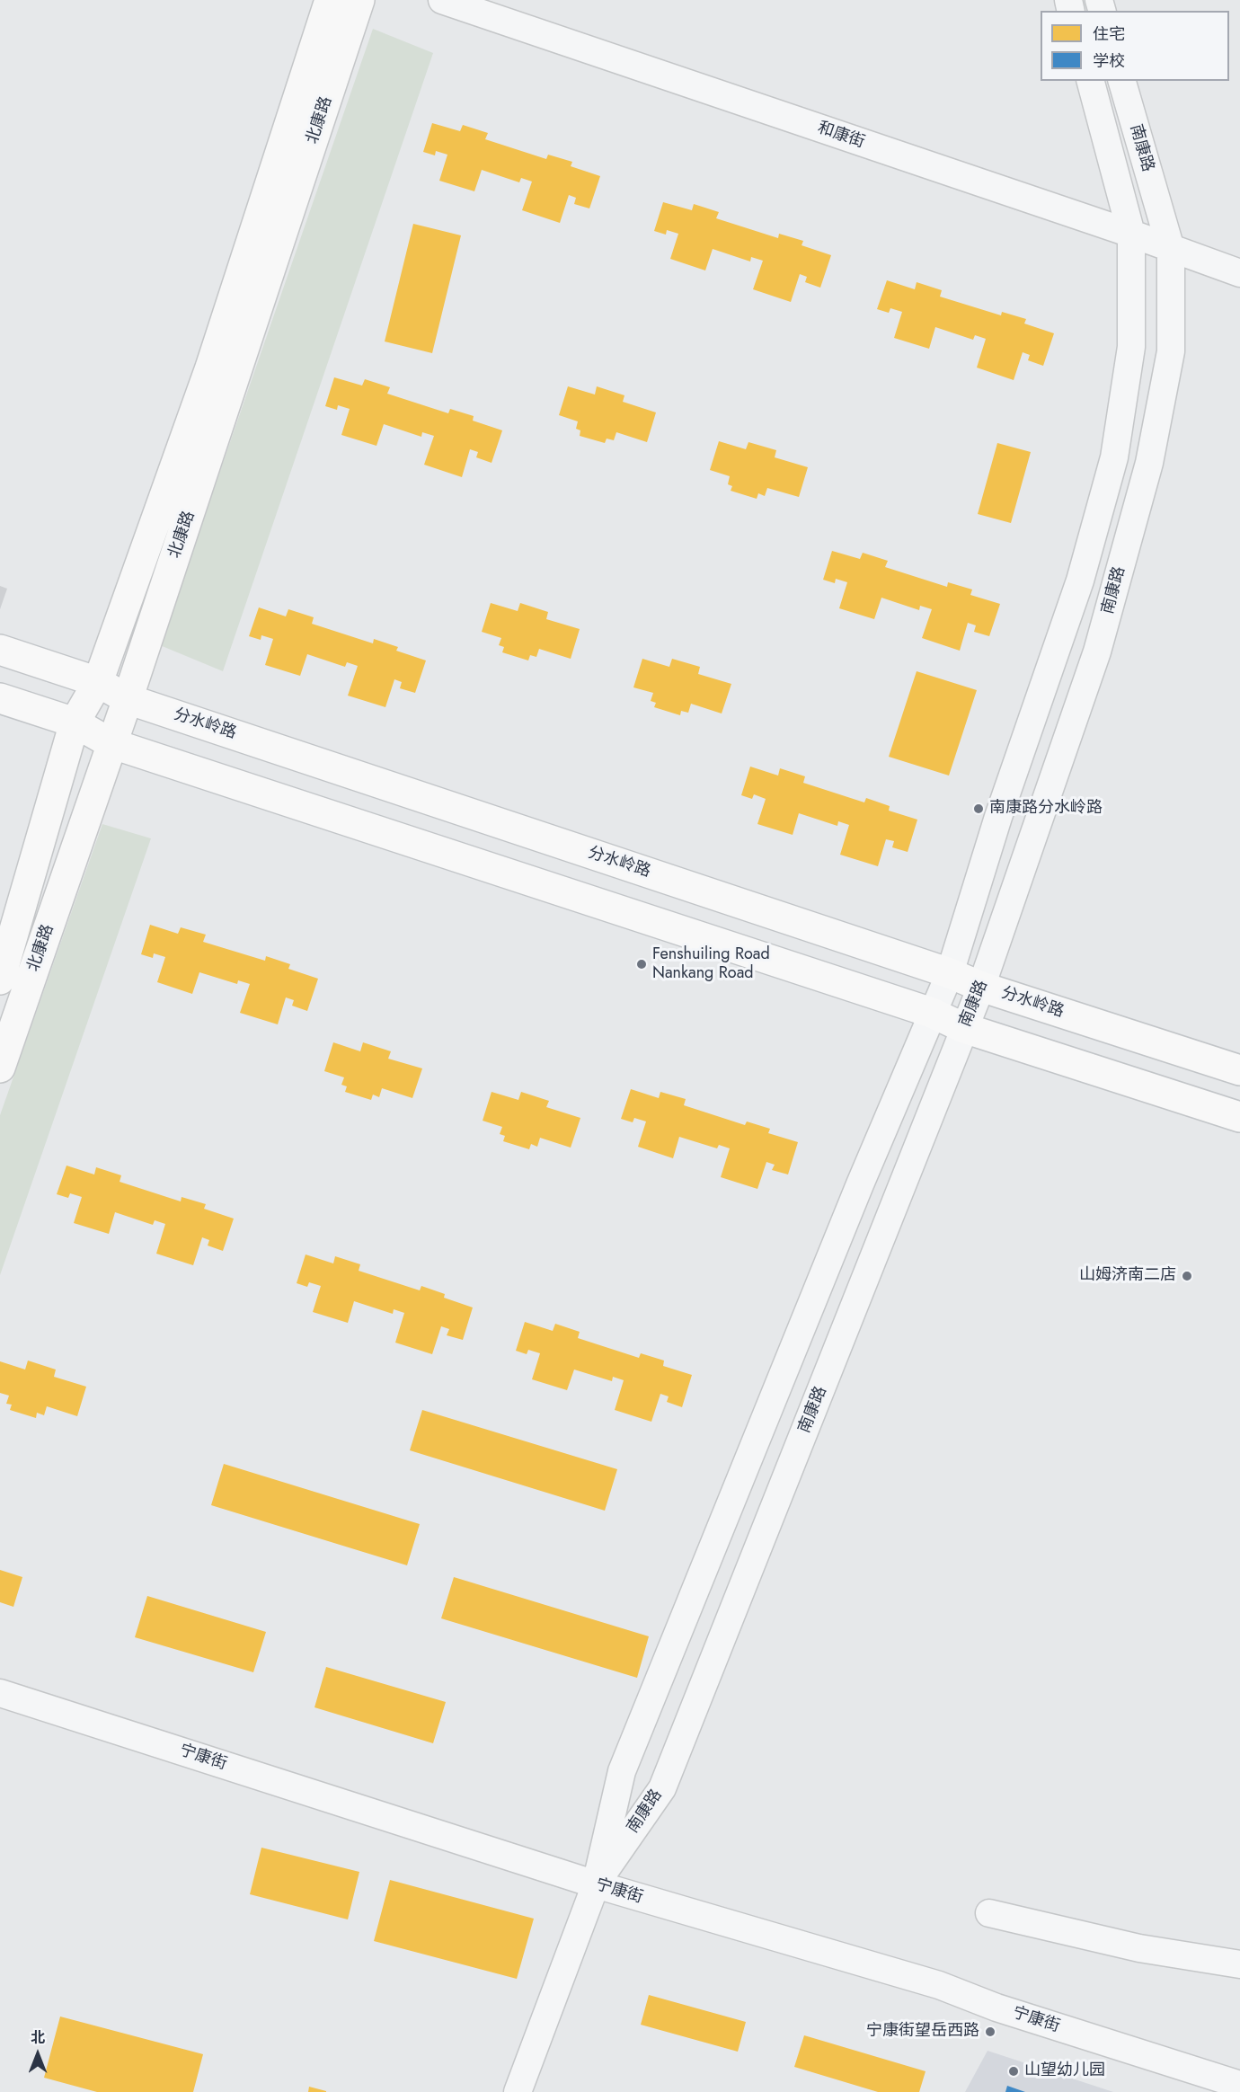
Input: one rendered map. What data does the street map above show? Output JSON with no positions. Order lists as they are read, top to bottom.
{
  "streets": {
    "main road": ["北康路", "分水岭路"],
    "street": ["和康街", "南康路", "宁康街"]
  },
  "crossings": [
    ["北康路", "分水岭路"],
    ["和康街", "南康路"],
    ["南康路", "分水岭路"],
    ["南康路", "宁康街"]
  ],
  "places": [
    "南康路分水岭路",
    "Fenshuiling Road Nankang Road",
    "山姆济南二店",
    "宁康街望岳西路",
    "山望幼儿园"
  ],
  "legend": ["住宅", "学校"],
  "north": "top"
}
